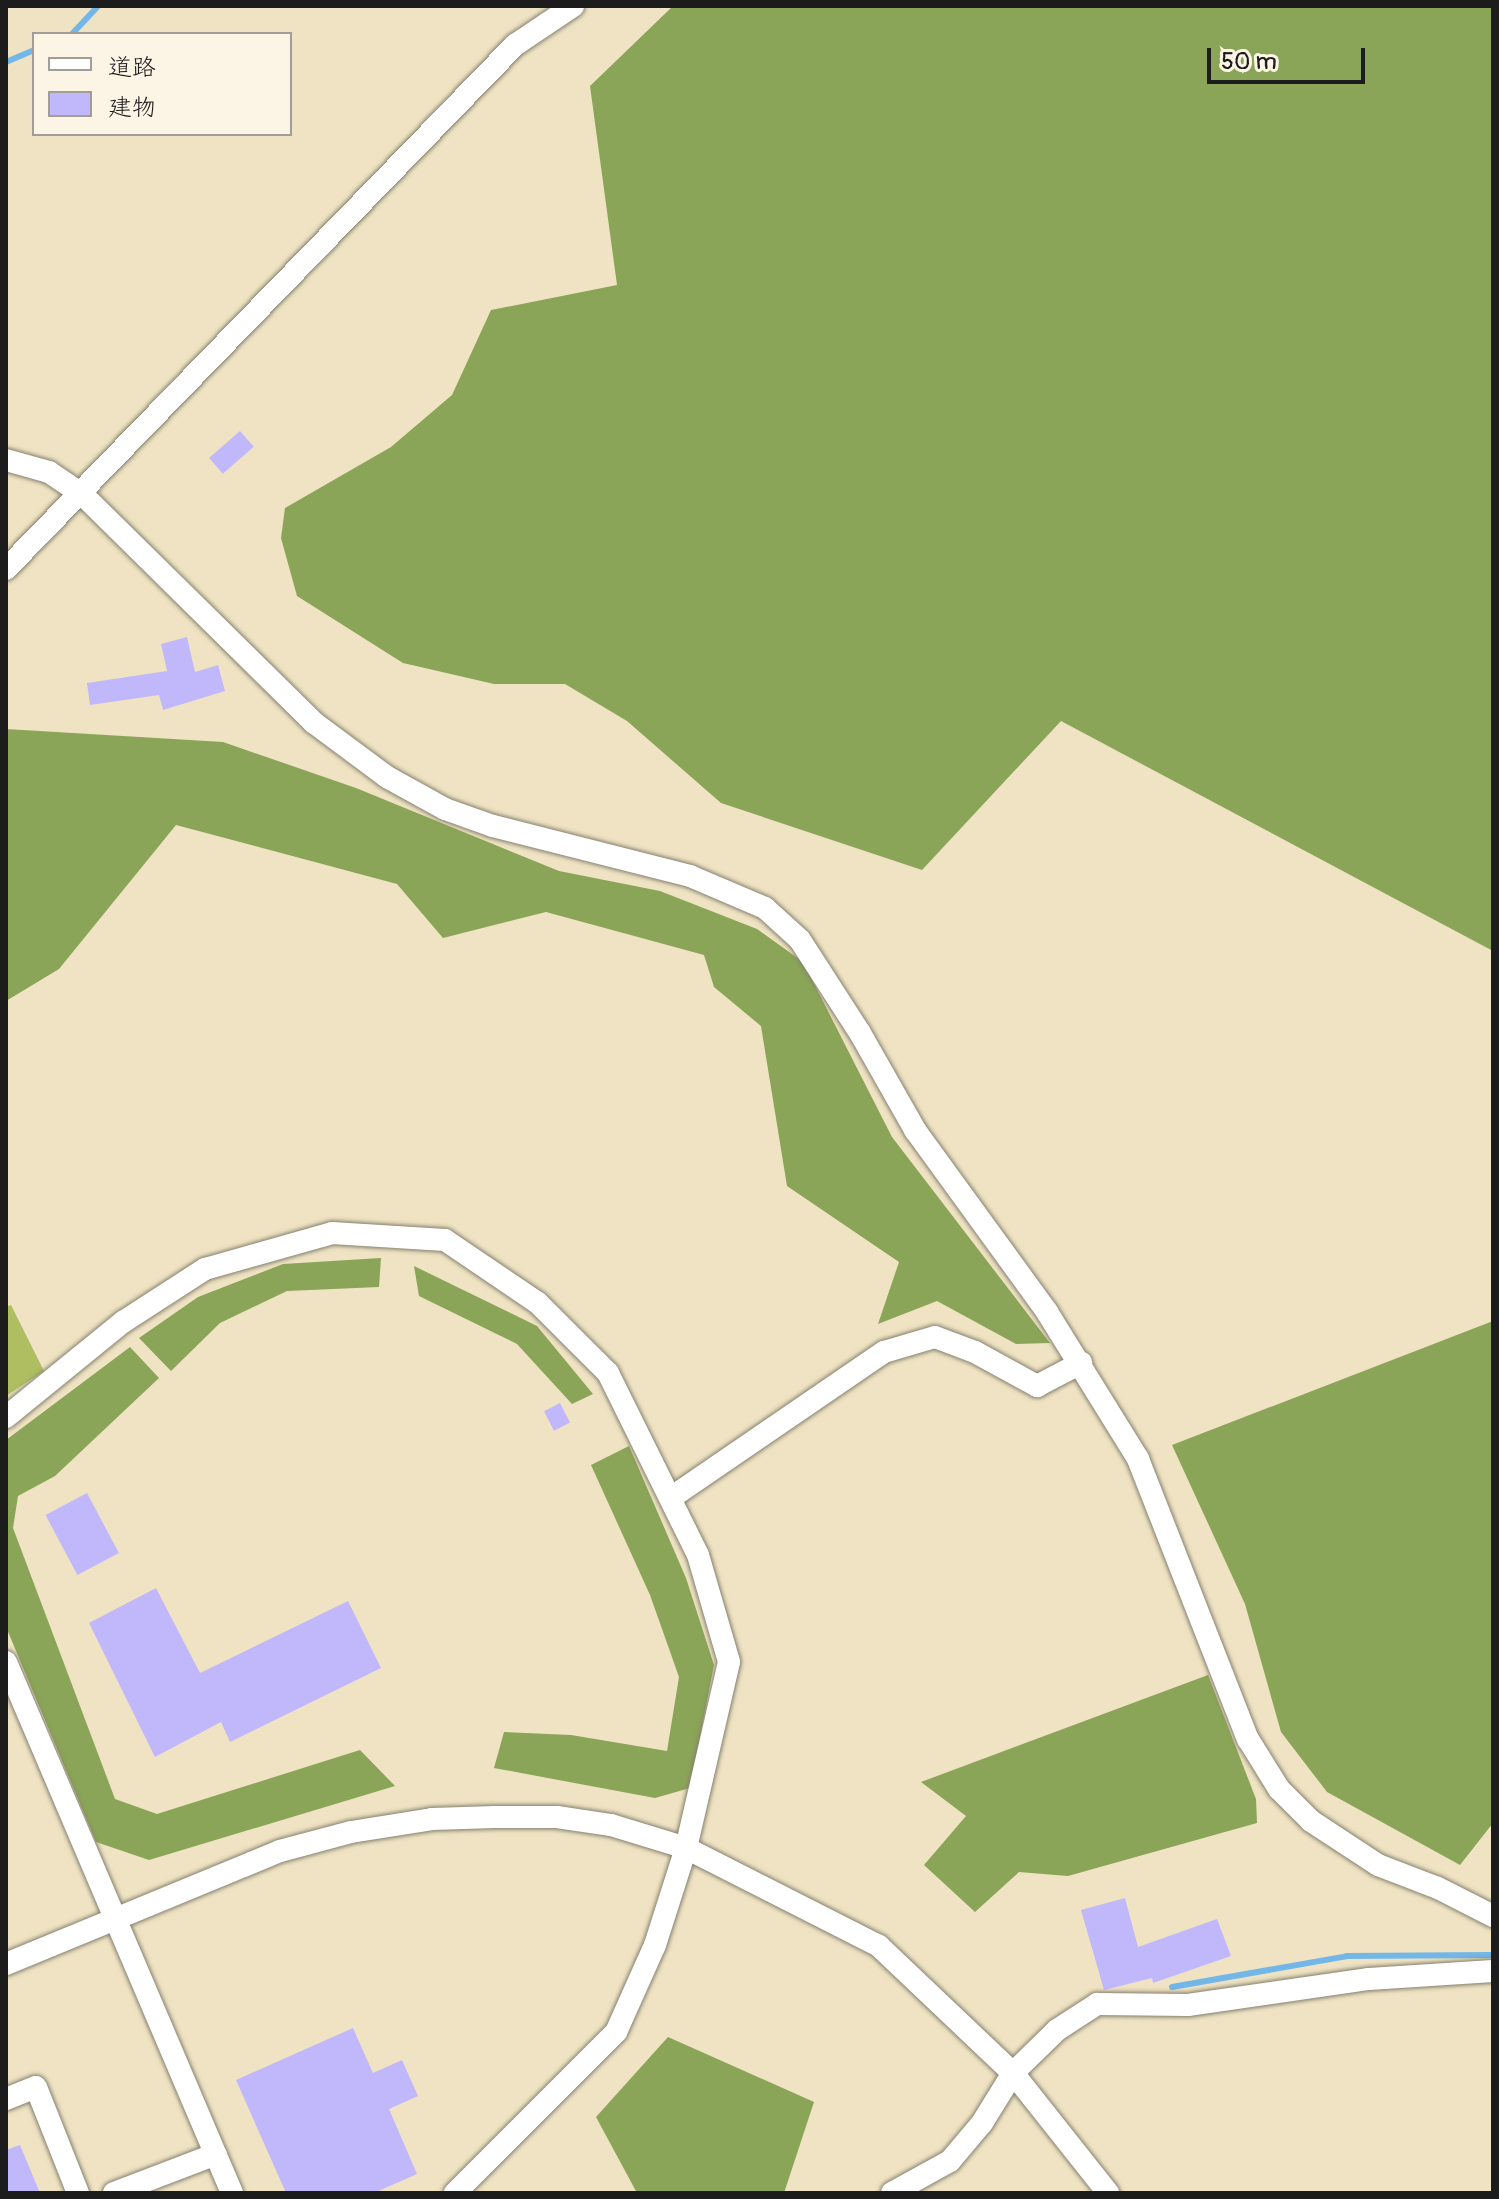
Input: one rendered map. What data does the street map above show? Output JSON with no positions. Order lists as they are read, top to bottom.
{
  "legend": ["道路", "建物"],
  "scale_bar": "50 m"
}
